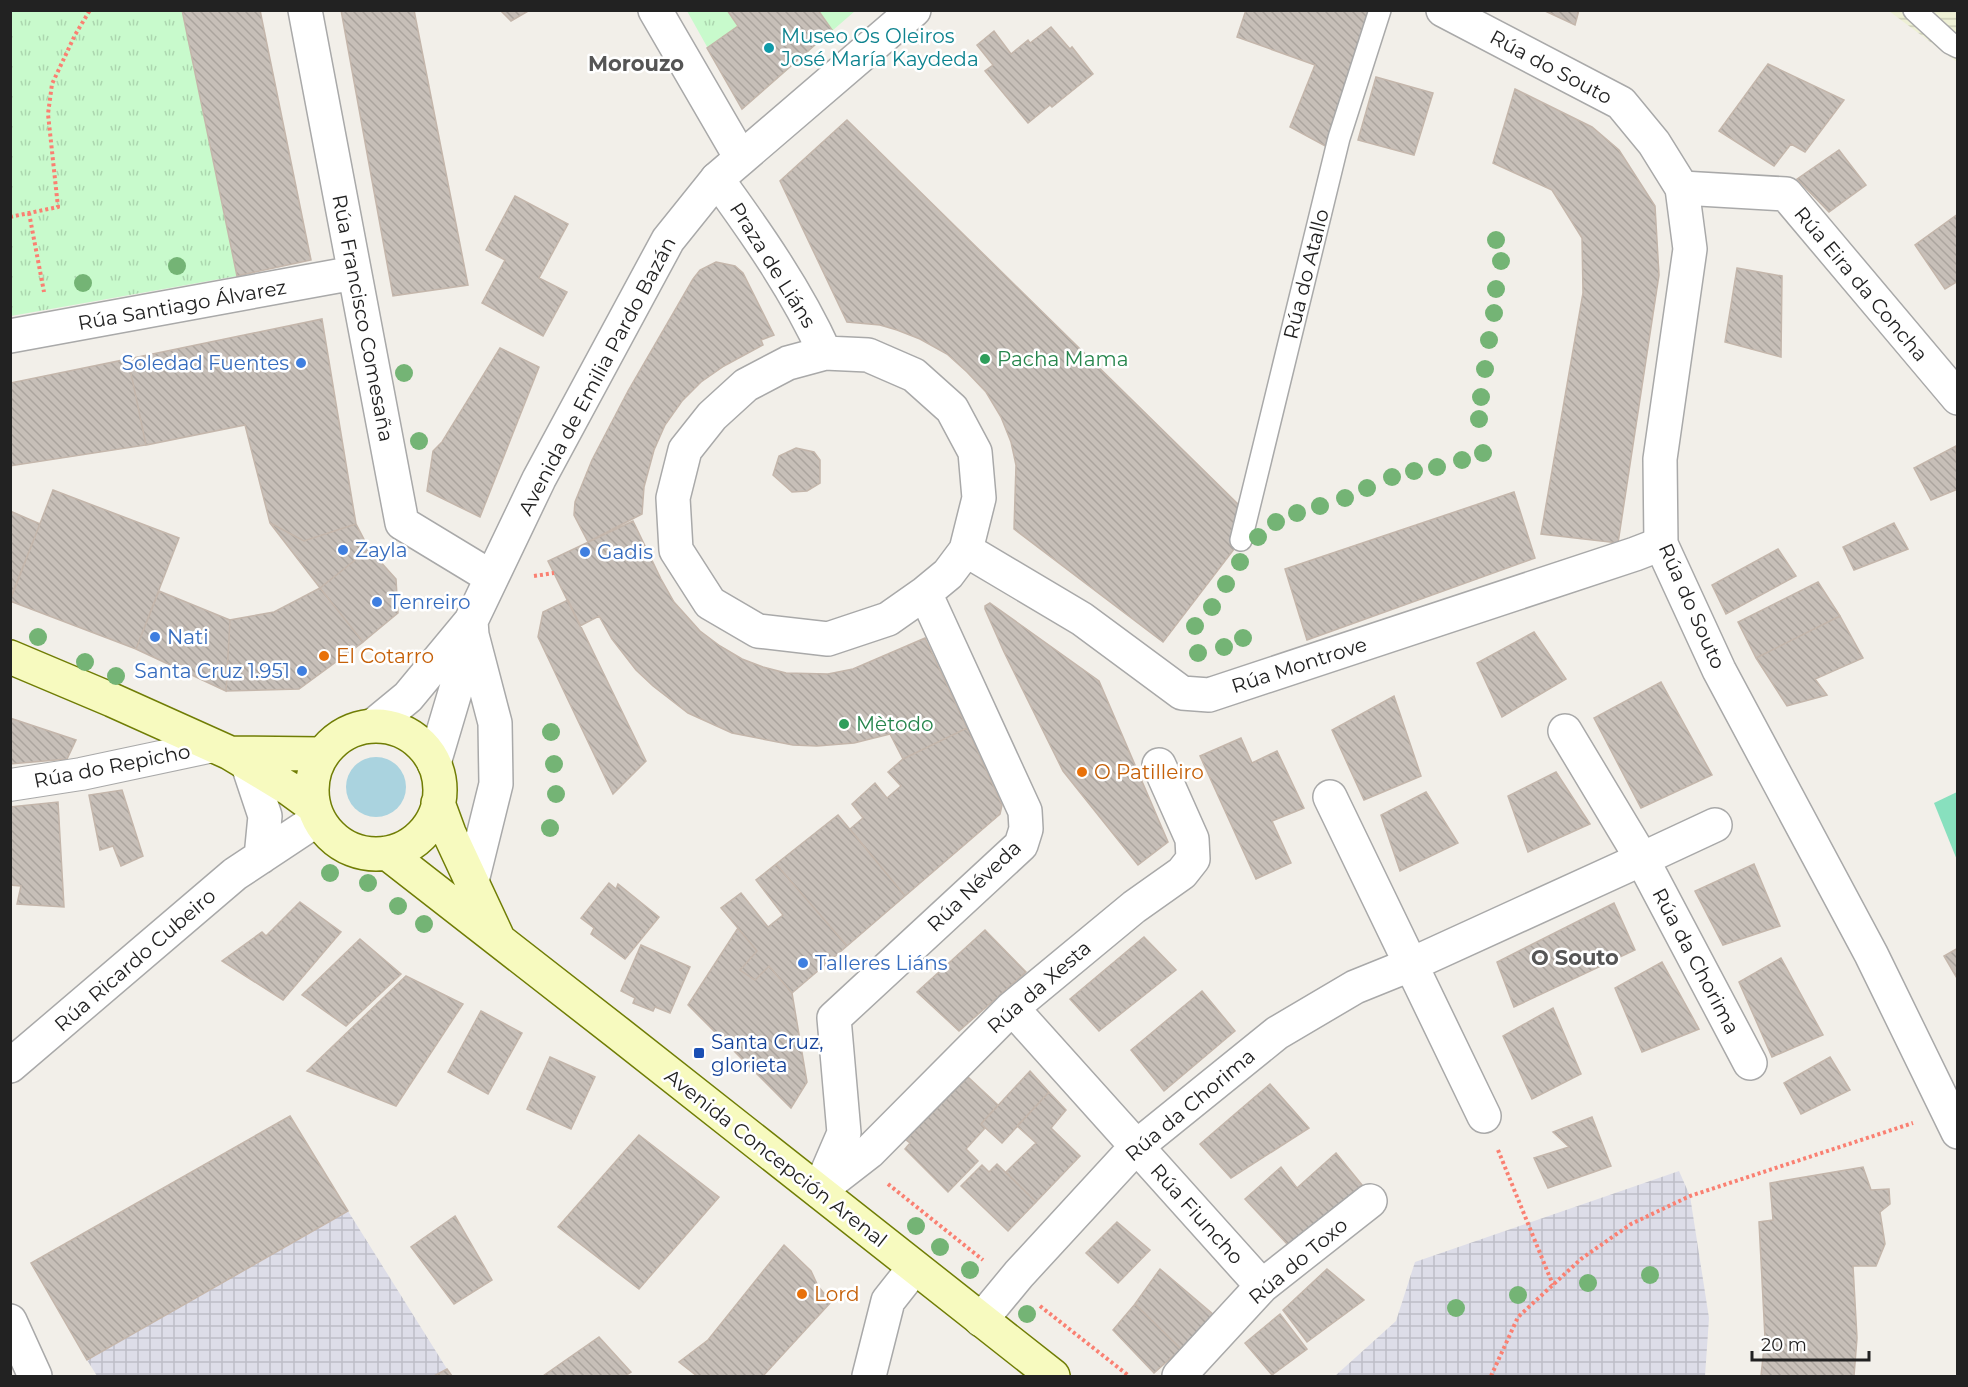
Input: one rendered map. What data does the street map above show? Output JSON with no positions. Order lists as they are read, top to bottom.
{
  "streets": {
    "main road": ["Avenida Concepción Arenal"],
    "street": [
      "Rúa do Souto",
      "Praza de Liáns",
      "Rúa Eira da Concha",
      "Rúa Santiago Álvarez",
      "Rúa Francisco Comesaña",
      "Avenida de Emilia Pardo Bazán",
      "Rúa Montrove",
      "Rúa do Repicho",
      "Rúa Néveda",
      "Rúa Ricardo Cubeiro",
      "Rúa da Chorima",
      "Rúa da Xesta",
      "Rúa Fiuncho",
      "Rúa do Toxo"
    ],
    "lane": ["Rúa do Atallo"]
  },
  "crossings": [
    ["Rúa do Souto", "Rúa Eira da Concha"],
    ["Rúa do Souto", "Rúa Montrove"],
    ["Praza de Liáns", "Avenida de Emilia Pardo Bazán"],
    ["Praza de Liáns", "Rúa Montrove"],
    ["Praza de Liáns", "Rúa Néveda"],
    ["Rúa Santiago Álvarez", "Rúa Francisco Comesaña"],
    ["Rúa Francisco Comesaña", "Avenida de Emilia Pardo Bazán"],
    ["Avenida de Emilia Pardo Bazán", "Rúa Ricardo Cubeiro"],
    ["Avenida de Emilia Pardo Bazán", "Avenida Concepción Arenal"],
    ["Rúa do Repicho", "Avenida Concepción Arenal"],
    ["Rúa Néveda", "Rúa da Xesta"],
    ["Rúa Néveda", "Avenida Concepción Arenal"],
    ["Rúa Ricardo Cubeiro", "Avenida Concepción Arenal"],
    ["Rúa da Chorima", "Avenida Concepción Arenal"],
    ["Rúa da Chorima", "Rúa Fiuncho"],
    ["Rúa da Xesta", "Avenida Concepción Arenal"],
    ["Rúa da Xesta", "Rúa Fiuncho"],
    ["Rúa Fiuncho", "Rúa do Toxo"]
  ],
  "districts": ["Morouzo", "O Souto"],
  "places": {
    "other": [
      "Museo Os Oleiros José María Kaydeda",
      "Pacha Mama",
      "Soledad Fuentes",
      "Zayla",
      "Gadis",
      "Tenreiro",
      "Nati",
      "El Cotarro",
      "Santa Cruz 1.951",
      "Mètodo",
      "O Patilleiro",
      "Talleres Liáns",
      "Lord"
    ],
    "transit": ["Santa Cruz, glorieta"]
  },
  "scale_bar": "20 m"
}
